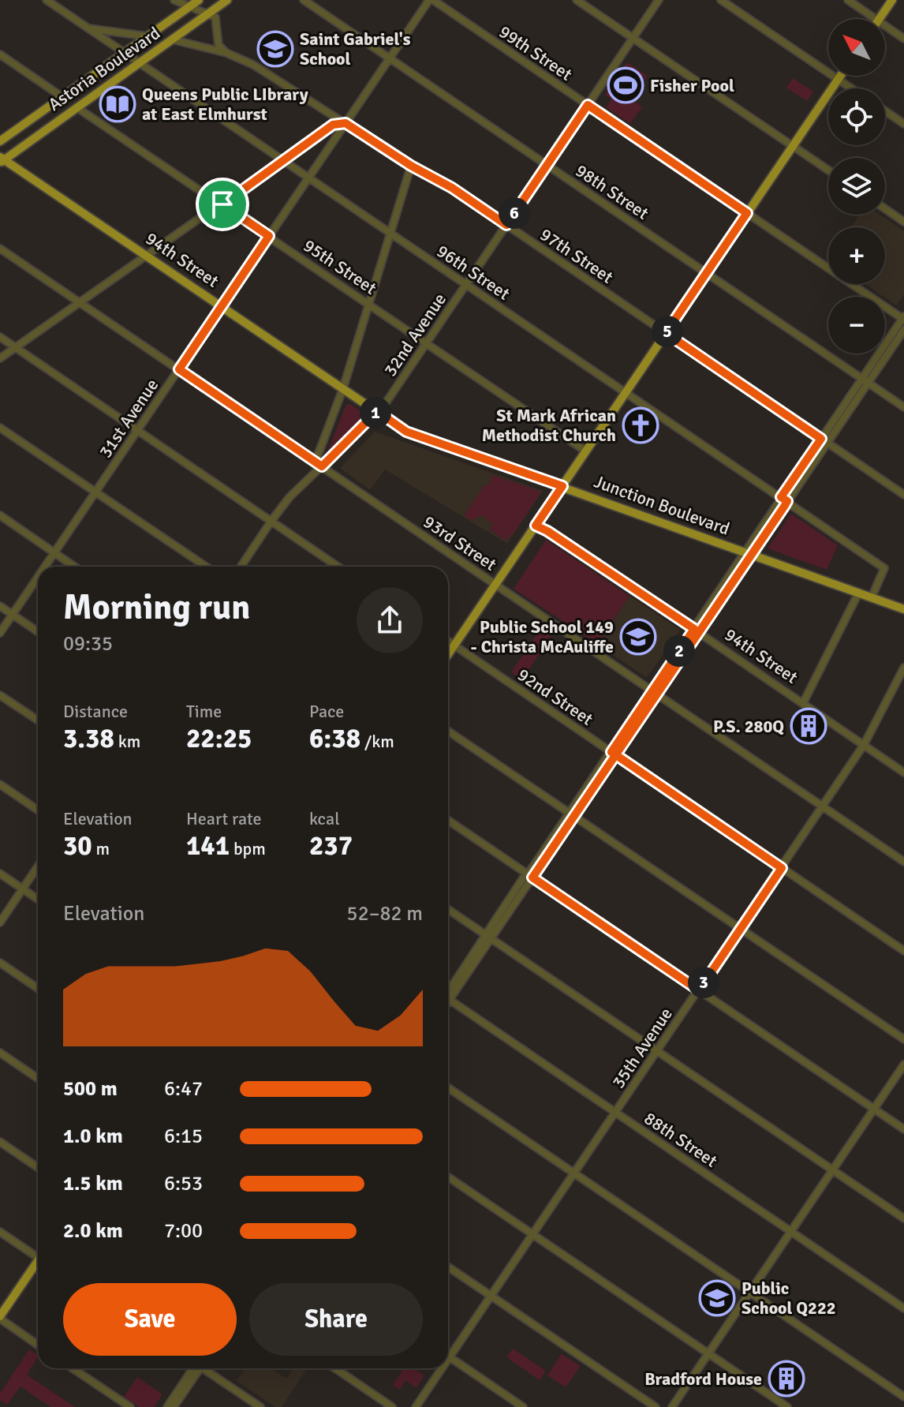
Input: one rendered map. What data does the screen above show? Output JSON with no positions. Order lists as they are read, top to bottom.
{
  "streets": {
    "main road": ["Astoria Boulevard", "94th Street", "Junction Boulevard"],
    "street": [
      "99th Street",
      "98th Street",
      "97th Street",
      "95th Street",
      "96th Street",
      "32nd Avenue",
      "31st Avenue",
      "93rd Street",
      "92nd Street",
      "35th Avenue",
      "88th Street"
    ]
  },
  "crossings": [
    ["99th Street", "32nd Avenue"],
    ["99th Street", "31st Avenue"],
    ["Astoria Boulevard", "97th Street"],
    ["Astoria Boulevard", "94th Street"],
    ["Astoria Boulevard", "95th Street"],
    ["Astoria Boulevard", "96th Street"],
    ["98th Street", "32nd Avenue"],
    ["98th Street", "31st Avenue"],
    ["97th Street", "32nd Avenue"],
    ["97th Street", "31st Avenue"],
    ["94th Street", "32nd Avenue"],
    ["94th Street", "31st Avenue"],
    ["94th Street", "Junction Boulevard"],
    ["94th Street", "35th Avenue"],
    ["95th Street", "32nd Avenue"],
    ["95th Street", "31st Avenue"],
    ["96th Street", "32nd Avenue"],
    ["96th Street", "31st Avenue"],
    ["96th Street", "Junction Boulevard"],
    ["32nd Avenue", "Junction Boulevard"],
    ["32nd Avenue", "93rd Street"],
    ["31st Avenue", "93rd Street"],
    ["93rd Street", "35th Avenue"],
    ["92nd Street", "35th Avenue"],
    ["35th Avenue", "88th Street"]
  ],
  "places": {
    "school or university": ["Saint Gabriel's School", "Public School 149 - Christa McAuliffe", "Public School Q222"],
    "sports": ["Fisher Pool"],
    "library": ["Queens Public LIbrary at East Elmhurst"],
    "church": ["St Mark African Methodist Church"],
    "building": ["P.S. 280Q", "Bradford House"]
  },
  "north": "top left",
  "page": {
    "map_buttons": ["+", "−"],
    "pins": [
      "6",
      "5",
      "1",
      "2",
      "3"
    ],
    "heading": ["Morning run", "09:35"],
    "stats": [
      ["Distance", "3.38 km"],
      ["Time", "22:25"],
      ["Pace", "6:38 /km"],
      ["Elevation", "30 m"],
      ["Heart rate", "141 bpm"],
      ["kcal", "237"]
    ],
    "chart": ["Elevation", "52–82 m"],
    "list": [
      {
        "name": "500 m",
        "note": "6:47"
      },
      {
        "name": "1.0 km",
        "note": "6:15"
      },
      {
        "name": "1.5 km",
        "note": "6:53"
      },
      {
        "name": "2.0 km",
        "note": "7:00"
      }
    ],
    "buttons": ["Save", "Share"]
  }
}
